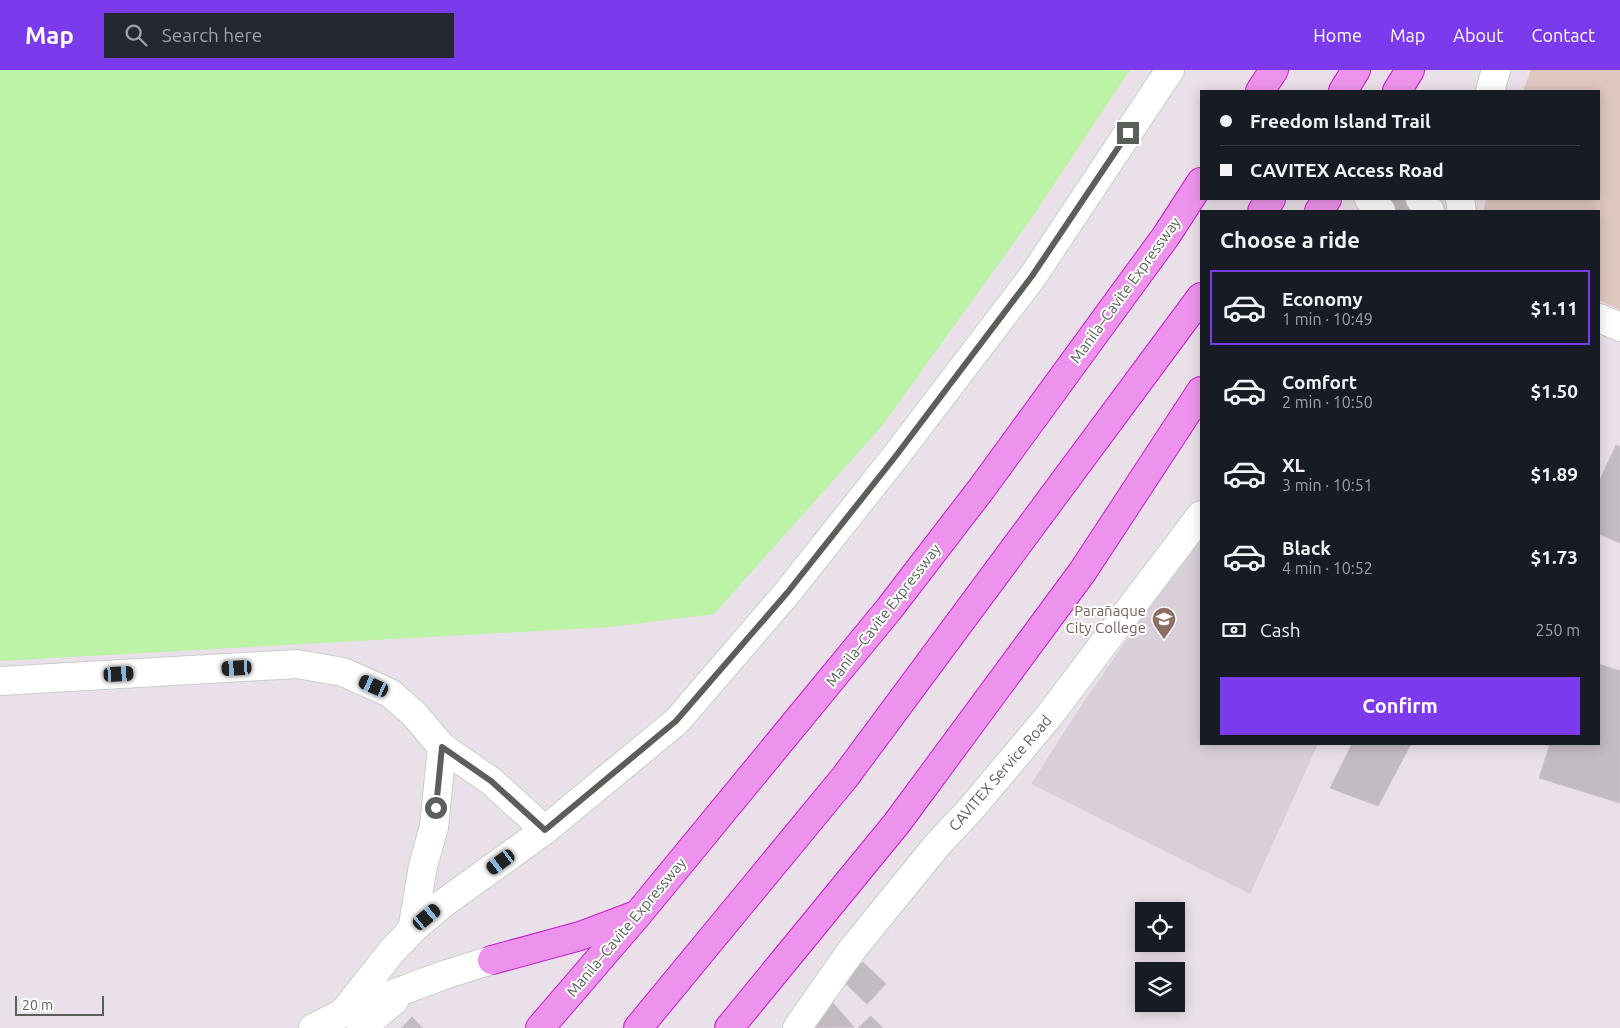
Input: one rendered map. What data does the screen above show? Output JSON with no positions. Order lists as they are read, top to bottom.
{
  "streets": {
    "highway": ["Manila–Cavite Expressway"],
    "street": ["CAVITEX Service Road"]
  },
  "places": {
    "school or university": ["Parañaque City College"]
  },
  "scale_bar": "20 m",
  "page": {
    "header": "Map",
    "search": "Search here",
    "nav": [
      "Home",
      "Map",
      "About",
      "Contact"
    ],
    "banner": ["Freedom Island Trail", "CAVITEX Access Road"],
    "heading": "Choose a ride",
    "list": [
      {
        "name": "Economy",
        "note": "1 min · 10:49",
        "value": "$1.11"
      },
      {
        "name": "Comfort",
        "note": "2 min · 10:50",
        "value": "$1.50"
      },
      {
        "name": "XL",
        "note": "3 min · 10:51",
        "value": "$1.89"
      },
      {
        "name": "Black",
        "note": "4 min · 10:52",
        "value": "$1.73"
      }
    ],
    "pay": ["Cash", "250 m"],
    "buttons": "Confirm",
    "scale": "20 m"
  }
}
